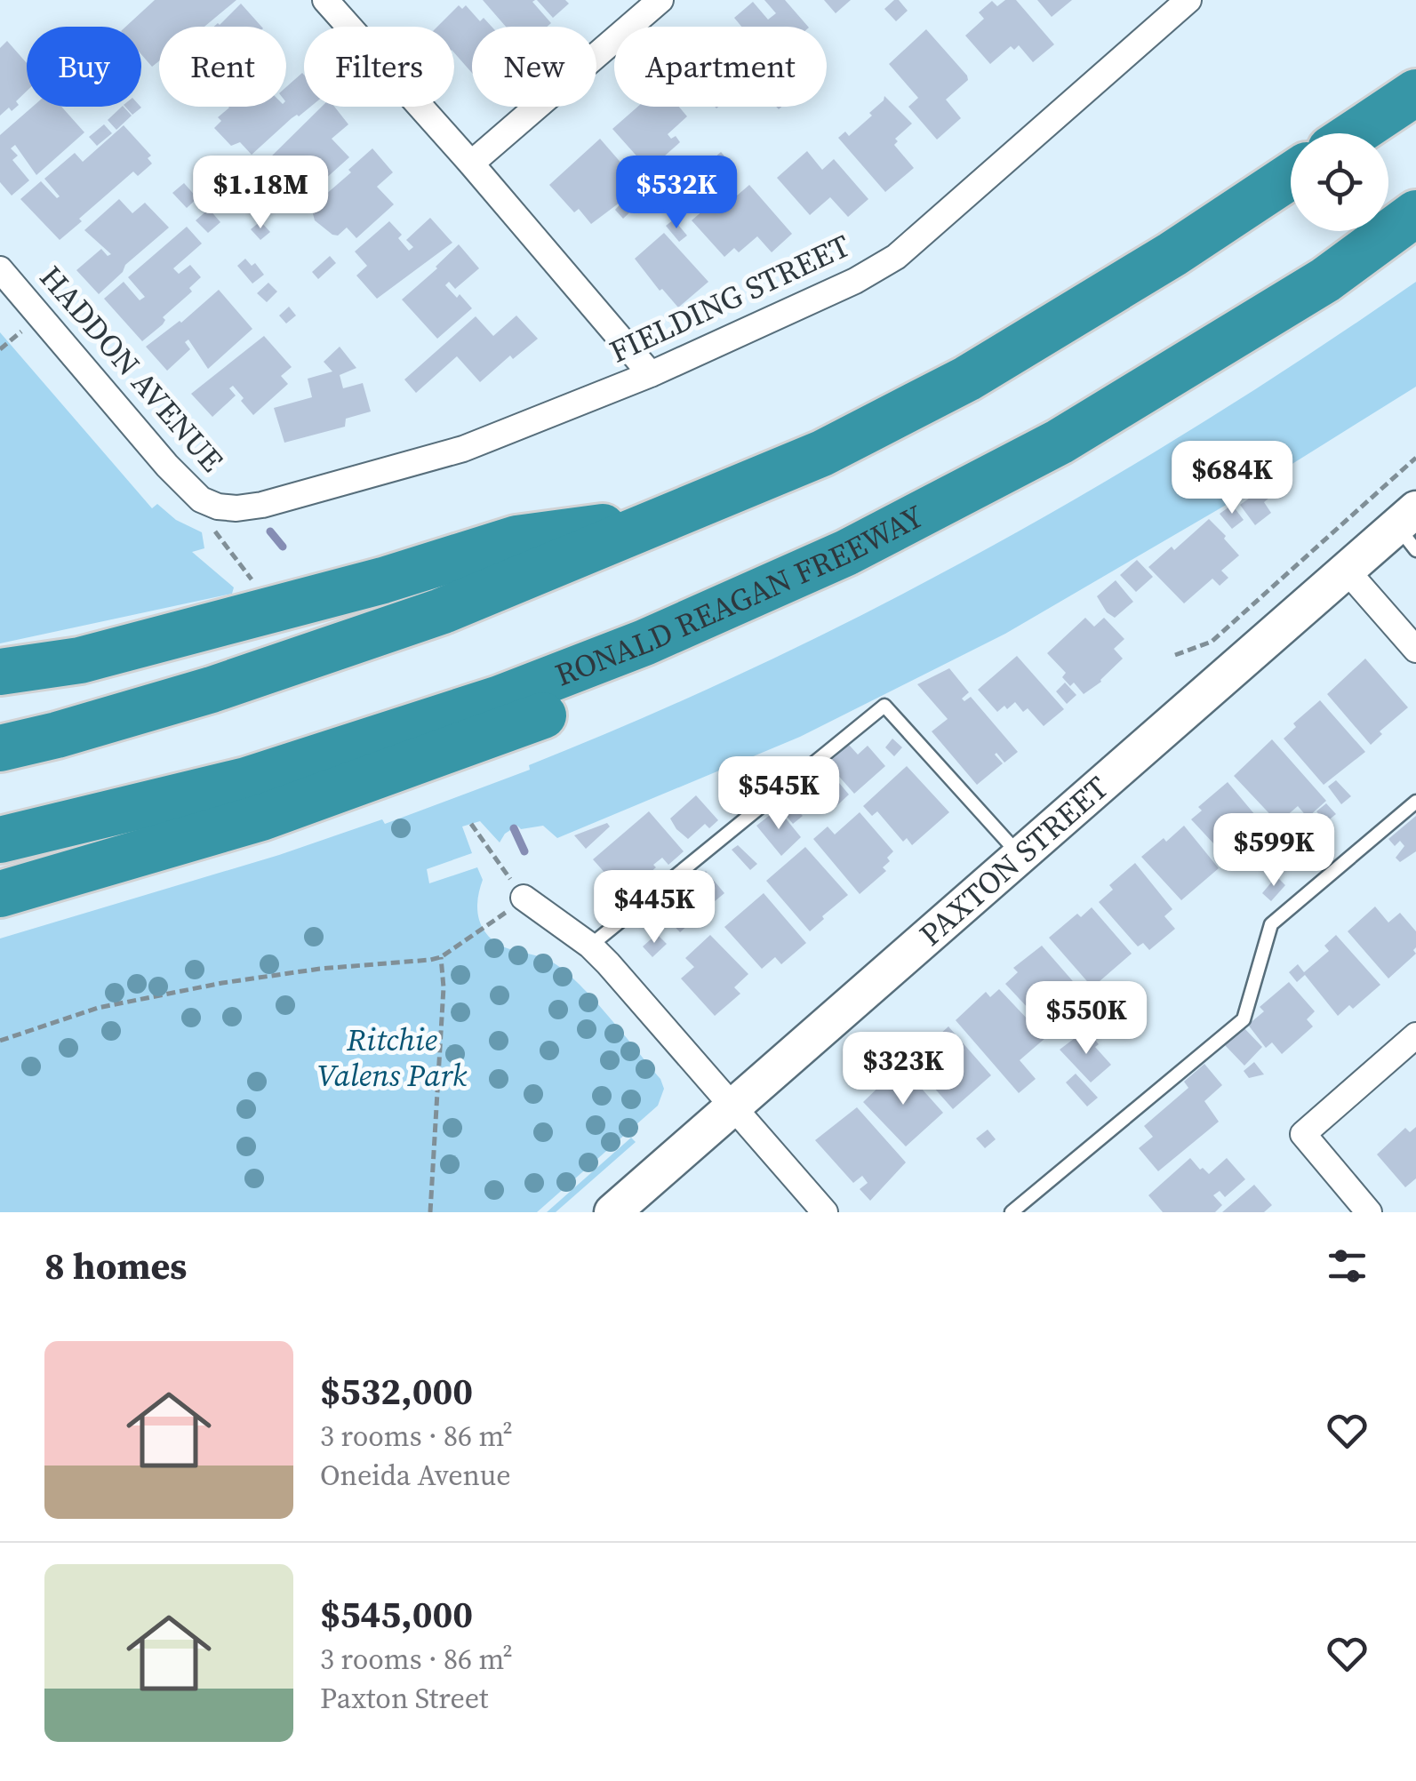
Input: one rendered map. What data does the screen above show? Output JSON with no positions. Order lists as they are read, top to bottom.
{
  "streets": {
    "highway": ["RONALD REAGAN FREEWAY"],
    "street": ["FIELDING STREET", "HADDON AVENUE", "PAXTON STREET"]
  },
  "crossings": [
    ["FIELDING STREET", "HADDON AVENUE"]
  ],
  "parks": ["Ritchie Valens Park"],
  "page": {
    "chip": [
      "Buy",
      "Rent",
      "Filters",
      "New",
      "Apartment"
    ],
    "price": [
      "$1.18M",
      "$532K",
      "$684K",
      "$545K",
      "$599K",
      "$445K",
      "$550K",
      "$323K"
    ],
    "heading": "8 homes",
    "list": [
      {
        "name": "$532,000",
        "note": "3 rooms · 86 m² · Oneida Avenue"
      },
      {
        "name": "$545,000",
        "note": "3 rooms · 86 m² · Paxton Street"
      }
    ]
  }
}
